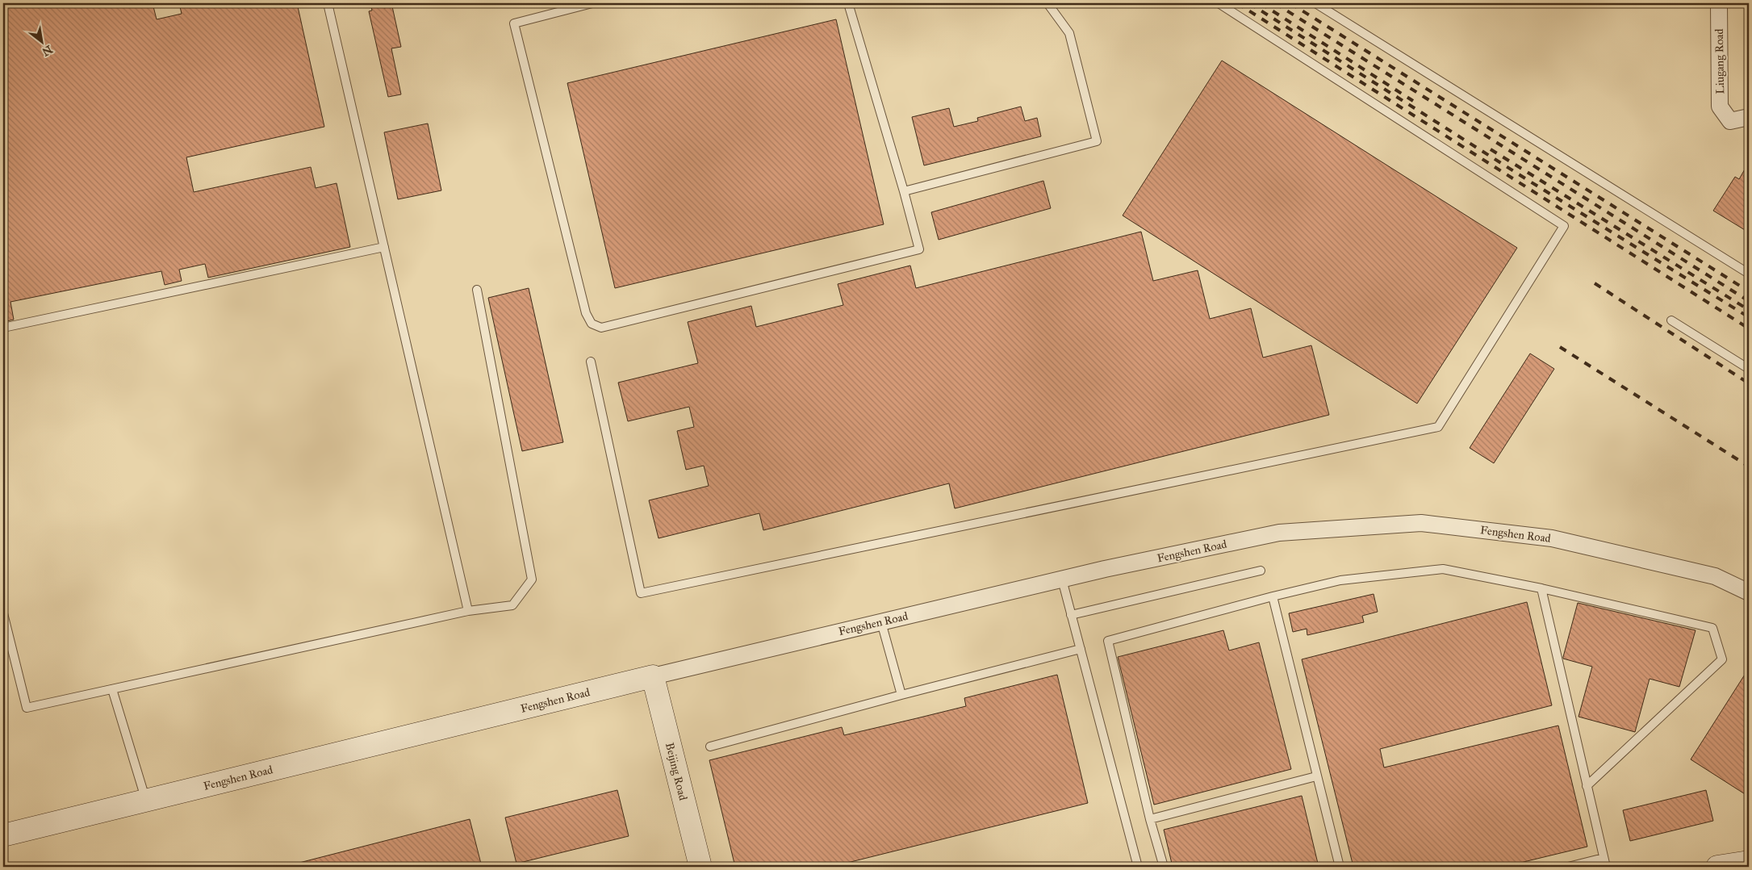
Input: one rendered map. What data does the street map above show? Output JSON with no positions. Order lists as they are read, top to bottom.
{
  "streets": {
    "street": ["Liugang Road", "Fengshen Road", "Beijing Road"]
  },
  "crossings": [
    ["Fengshen Road", "Beijing Road"]
  ],
  "north": "bottom right"
}
